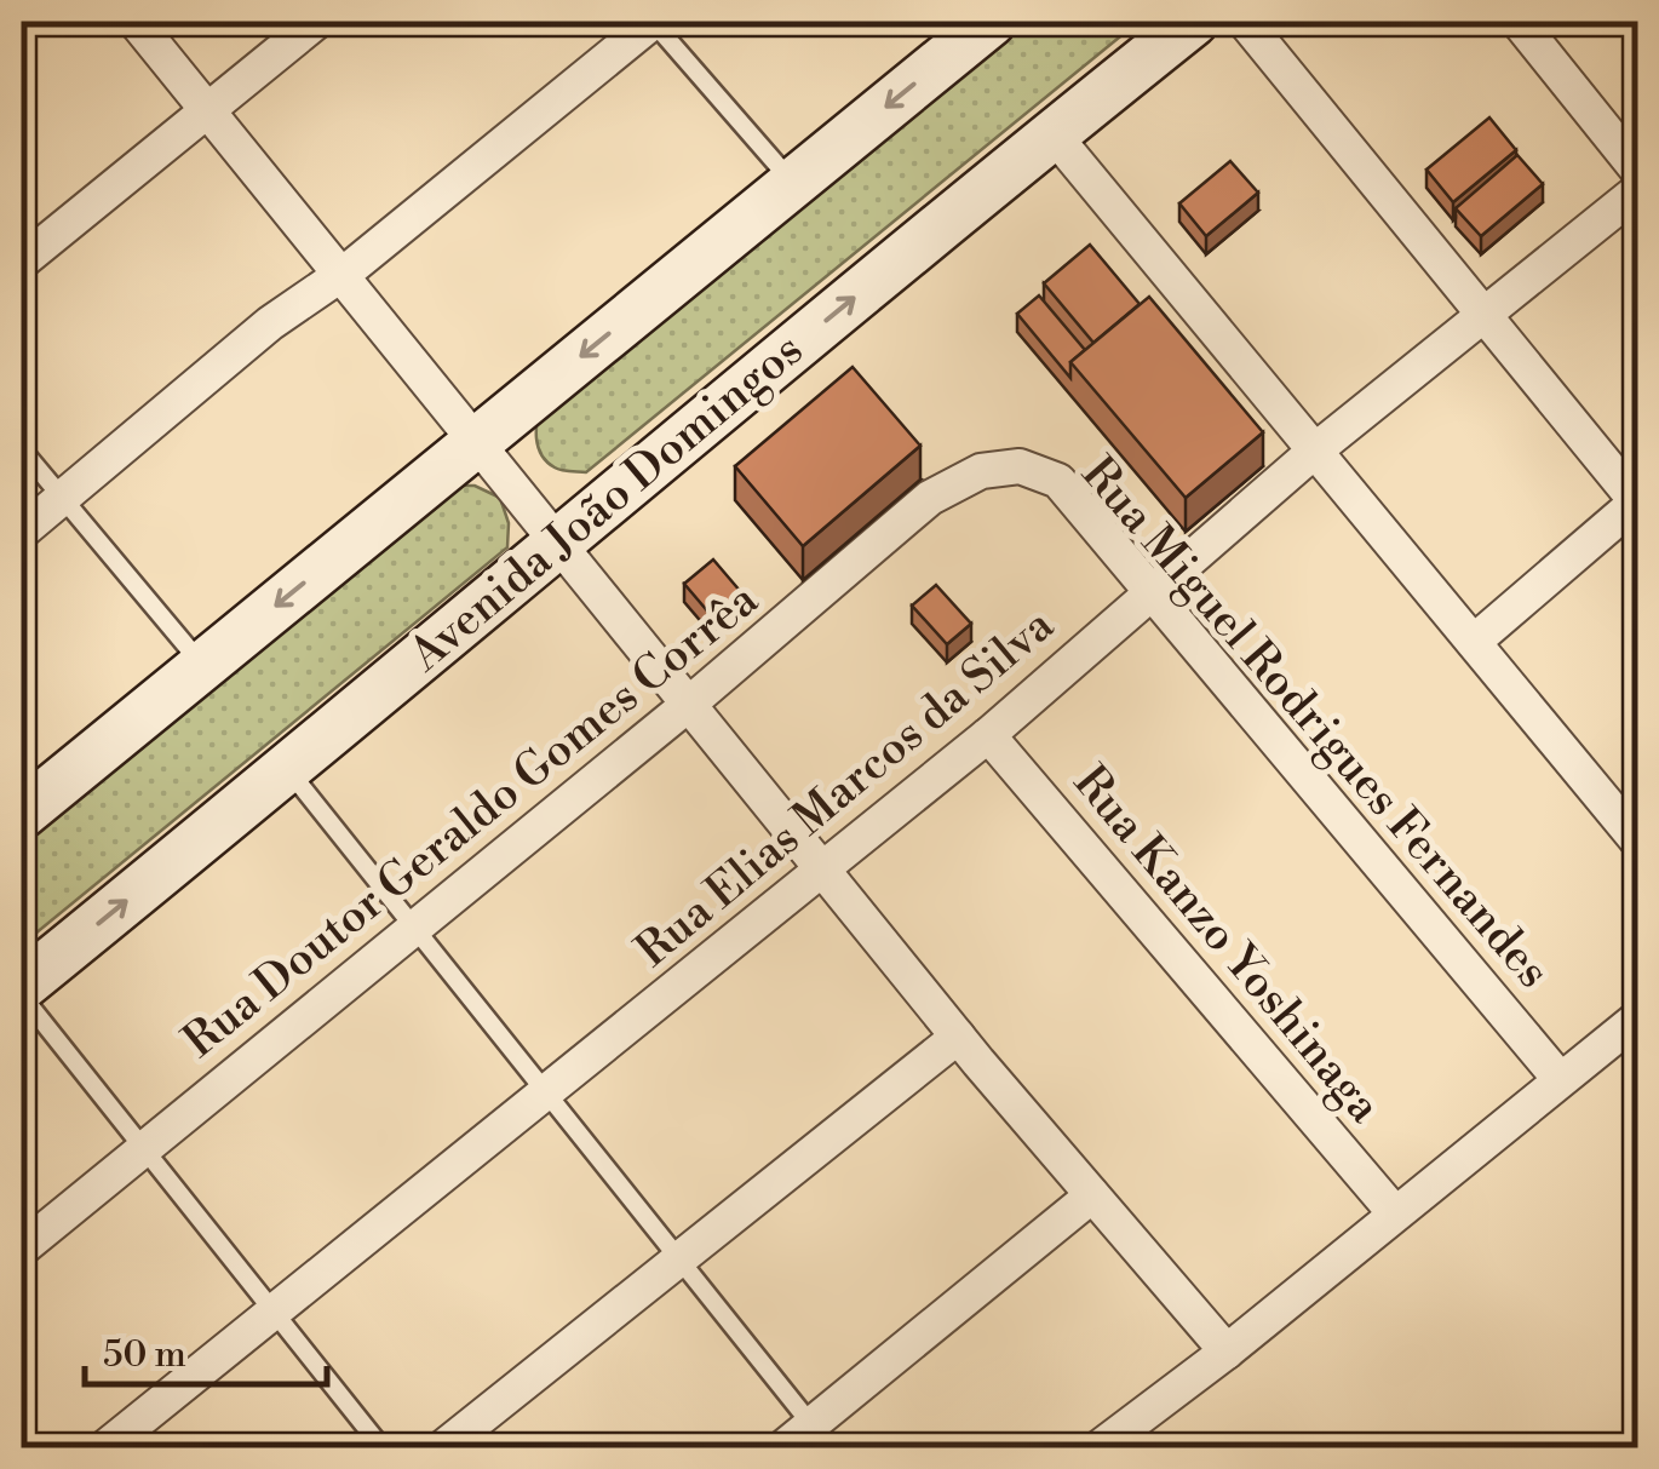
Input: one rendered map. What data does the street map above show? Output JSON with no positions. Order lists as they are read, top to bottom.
{
  "streets": {
    "street": [
      "Avenida João Domingos",
      "Rua Miguel Rodrigues Fernandes",
      "Rua Elias Marcos da Silva",
      "Rua Doutor Geraldo Gomes Corrêa",
      "Rua Kanzo Yoshinaga"
    ]
  },
  "crossings": [
    ["Rua Miguel Rodrigues Fernandes", "Rua Elias Marcos da Silva"],
    ["Rua Miguel Rodrigues Fernandes", "Rua Doutor Geraldo Gomes Corrêa"],
    ["Rua Elias Marcos da Silva", "Rua Kanzo Yoshinaga"]
  ],
  "scale_bar": "50 m"
}
